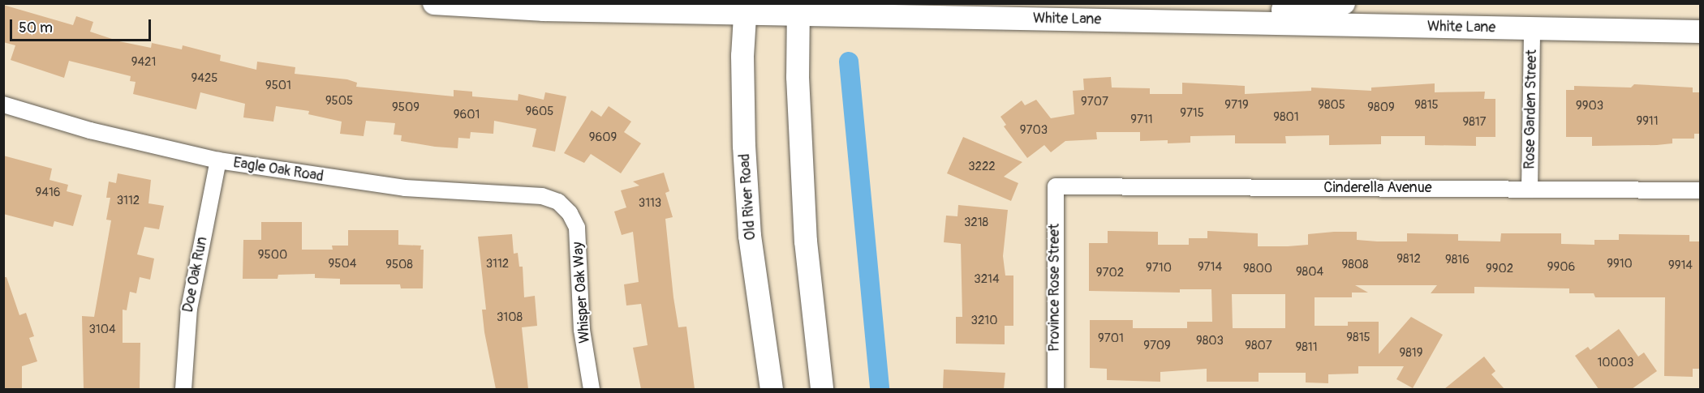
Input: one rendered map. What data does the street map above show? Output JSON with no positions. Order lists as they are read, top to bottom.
{
  "streets": {
    "main road": ["White Lane", "Old River Road"],
    "street": [
      "Rose Garden Street",
      "Eagle Oak Road",
      "Cinderella Avenue",
      "Doe Oak Run",
      "Province Rose Street",
      "Whisper Oak Way"
    ]
  },
  "crossings": [
    ["White Lane", "Rose Garden Street"],
    ["White Lane", "Old River Road"],
    ["Rose Garden Street", "Cinderella Avenue"],
    ["Eagle Oak Road", "Doe Oak Run"],
    ["Eagle Oak Road", "Whisper Oak Way"],
    ["Cinderella Avenue", "Province Rose Street"]
  ],
  "house_numbers": [
    "9421",
    "9425",
    "9501",
    "9505",
    "9707",
    "9719",
    "9805",
    "9815",
    "9903",
    "9509",
    "9809",
    "9605",
    "9715",
    "9601",
    "9801",
    "9711",
    "9911",
    "9817",
    "9703",
    "9609",
    "3222",
    "9416",
    "3112",
    "3113",
    "3218",
    "9500",
    "9812",
    "9816",
    "9504",
    "3112",
    "9910",
    "9508",
    "9808",
    "9914",
    "9714",
    "9906",
    "9710",
    "9800",
    "9902",
    "9804",
    "9702",
    "3214",
    "3108",
    "3210",
    "3104",
    "9815",
    "9701",
    "9803",
    "9709",
    "9807",
    "9811",
    "9819",
    "10003"
  ],
  "scale_bar": "50 m"
}
